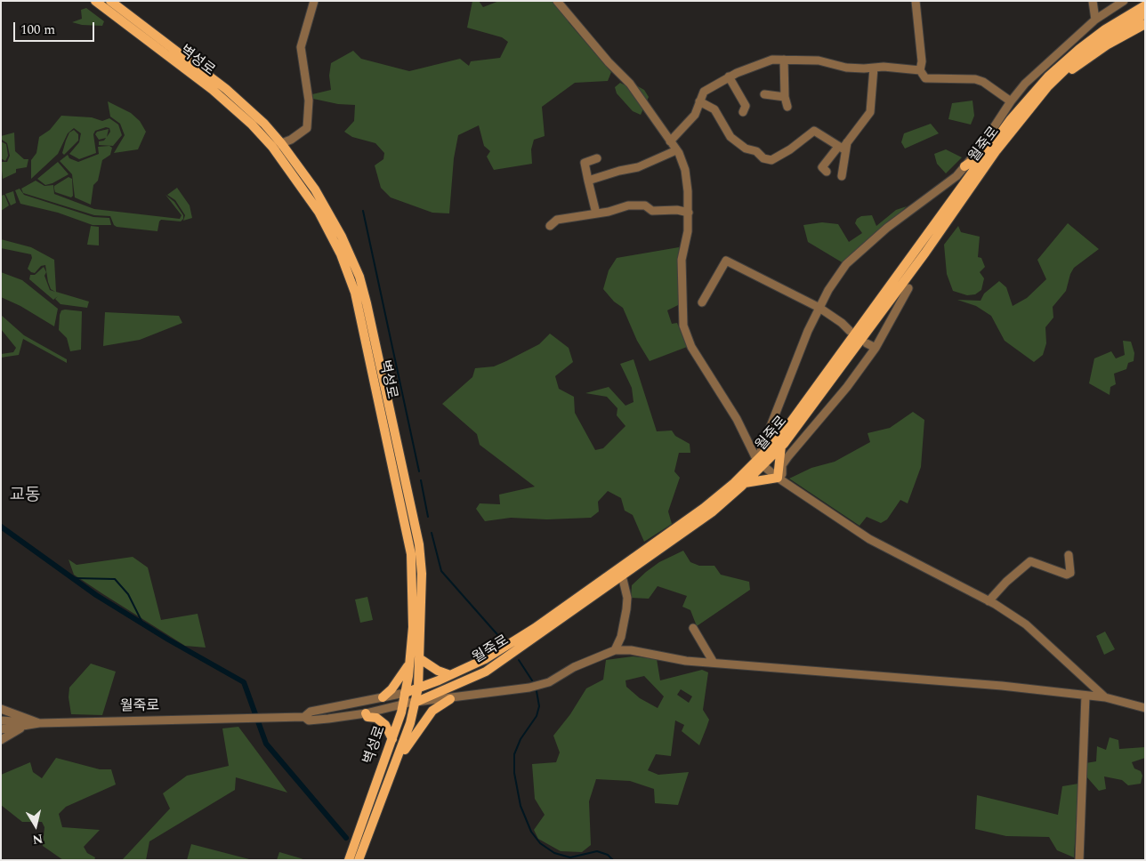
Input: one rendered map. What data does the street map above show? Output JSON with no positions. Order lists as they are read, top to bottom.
{
  "streets": {
    "main road": ["벽성로", "월죽로"]
  },
  "crossings": [
    ["벽성로", "월죽로"]
  ],
  "districts": ["교동"],
  "scale_bar": "100 m",
  "north": "bottom"
}
